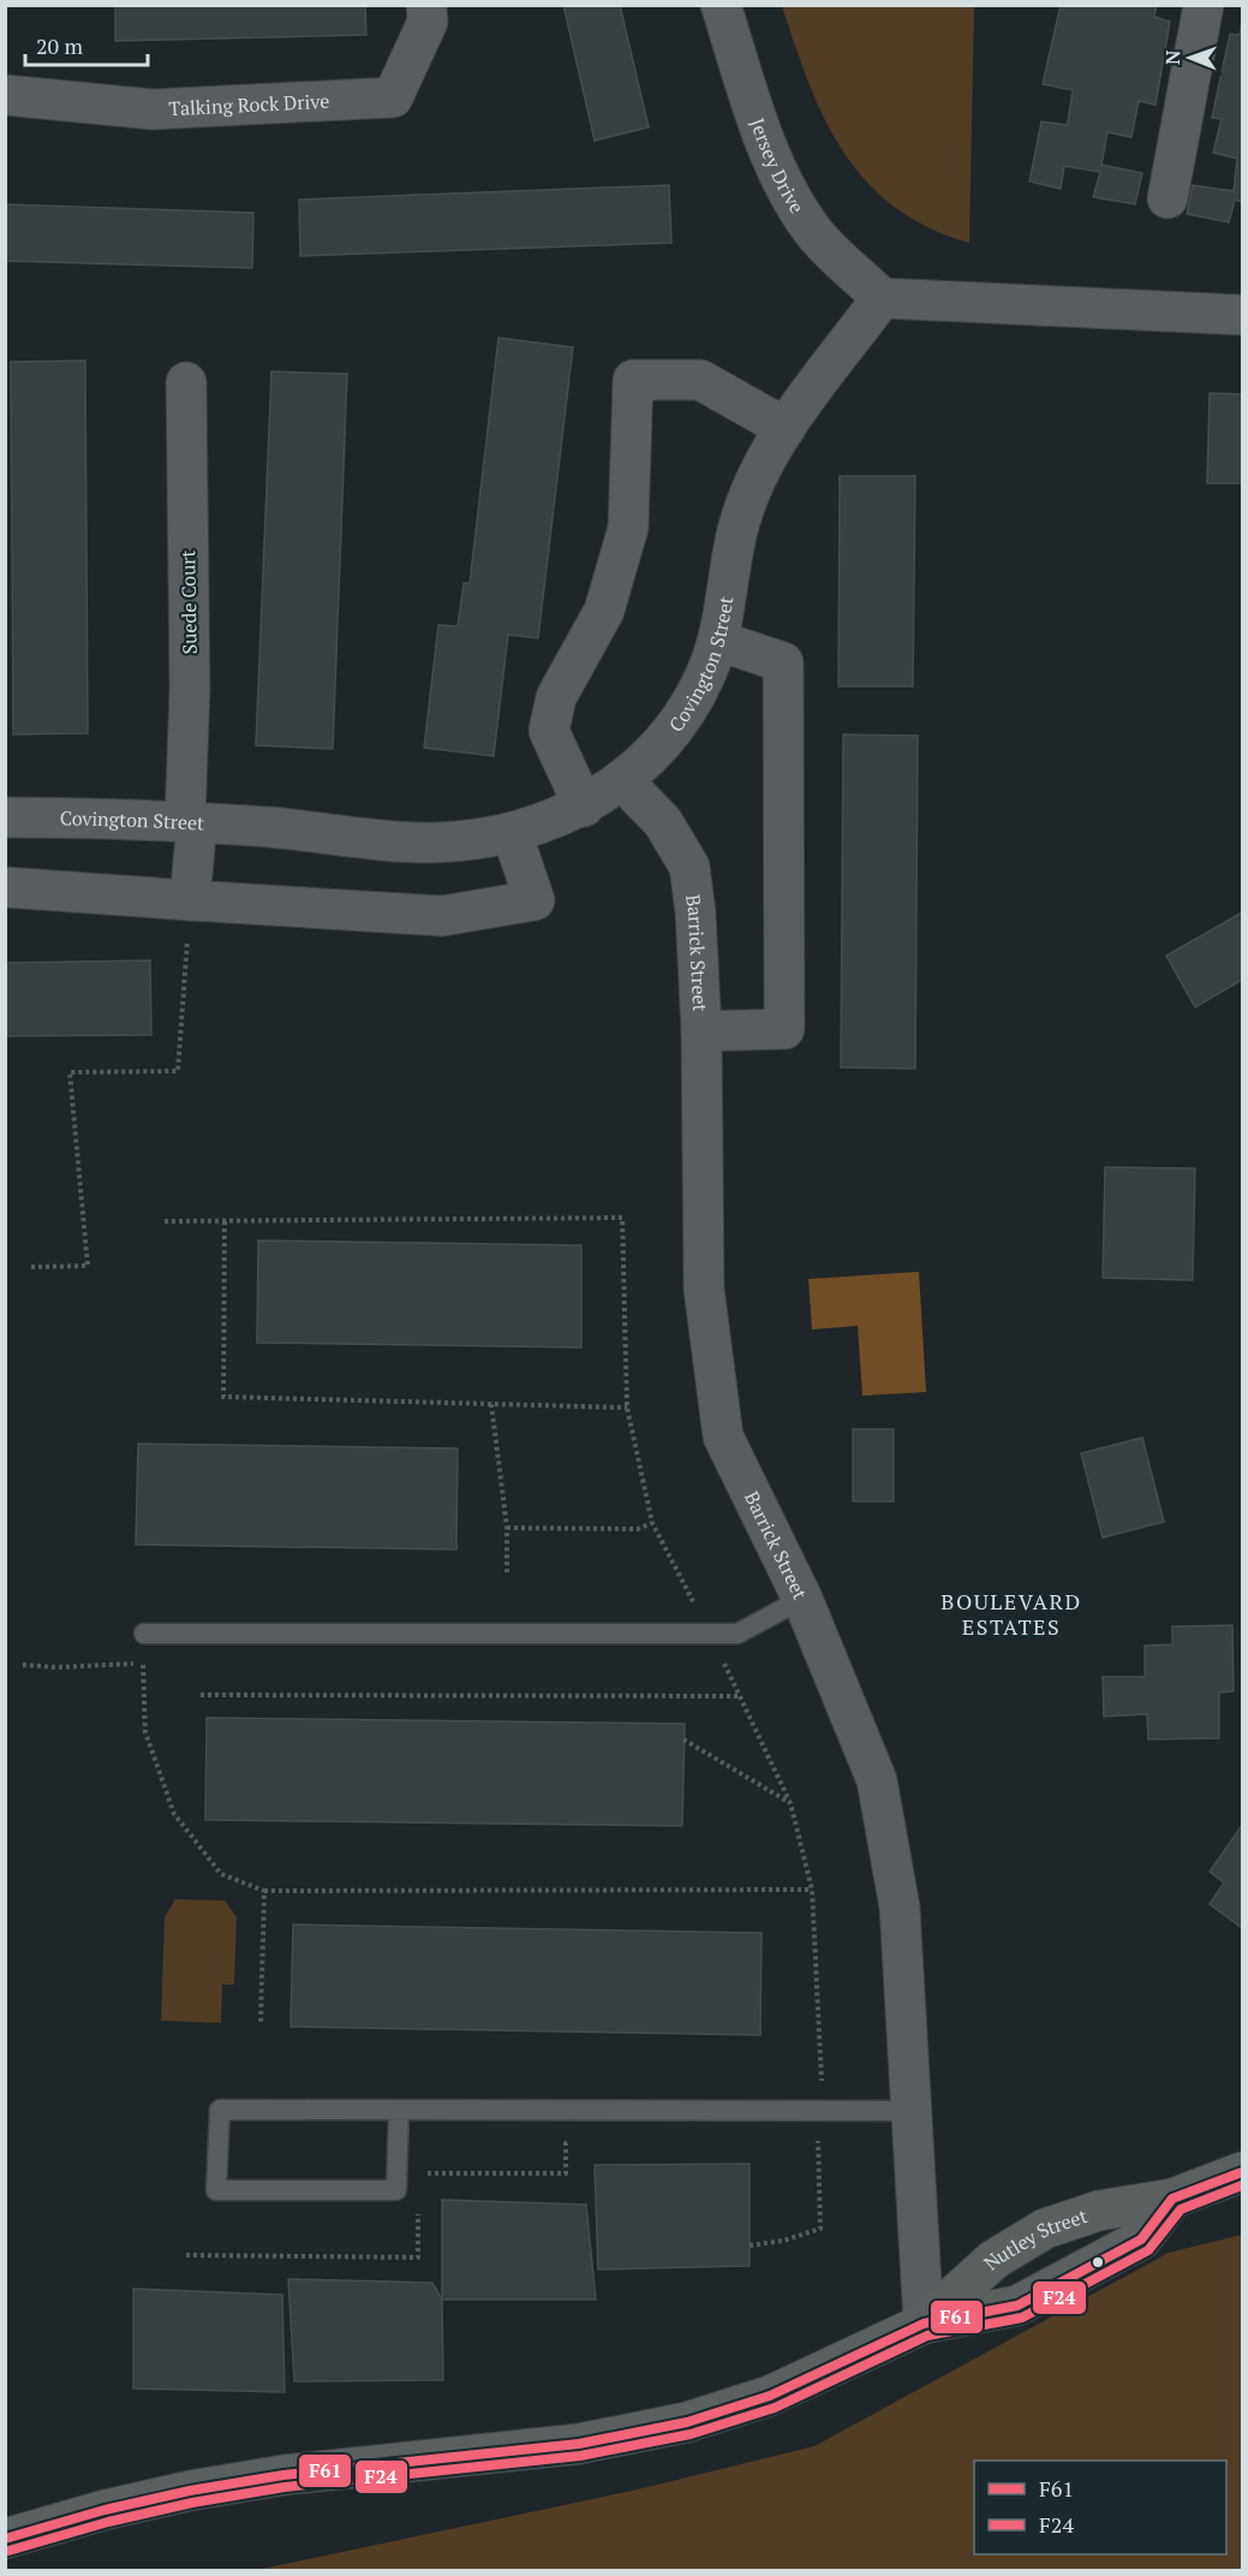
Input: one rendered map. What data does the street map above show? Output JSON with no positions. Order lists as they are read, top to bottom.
{
  "streets": {
    "main road": ["Nutley Street"],
    "street": [
      "Talking Rock Drive",
      "Jersey Drive",
      "Suede Court",
      "Covington Street",
      "Barrick Street"
    ]
  },
  "crossings": [
    ["Jersey Drive", "Covington Street"],
    ["Suede Court", "Covington Street"],
    ["Covington Street", "Barrick Street"],
    ["Barrick Street", "Nutley Street"]
  ],
  "districts": ["BOULEVARD ESTATES"],
  "lines": ["transit line F61", "transit line F24"],
  "legend": ["F61", "F24"],
  "scale_bar": "20 m",
  "north": "left"
}
